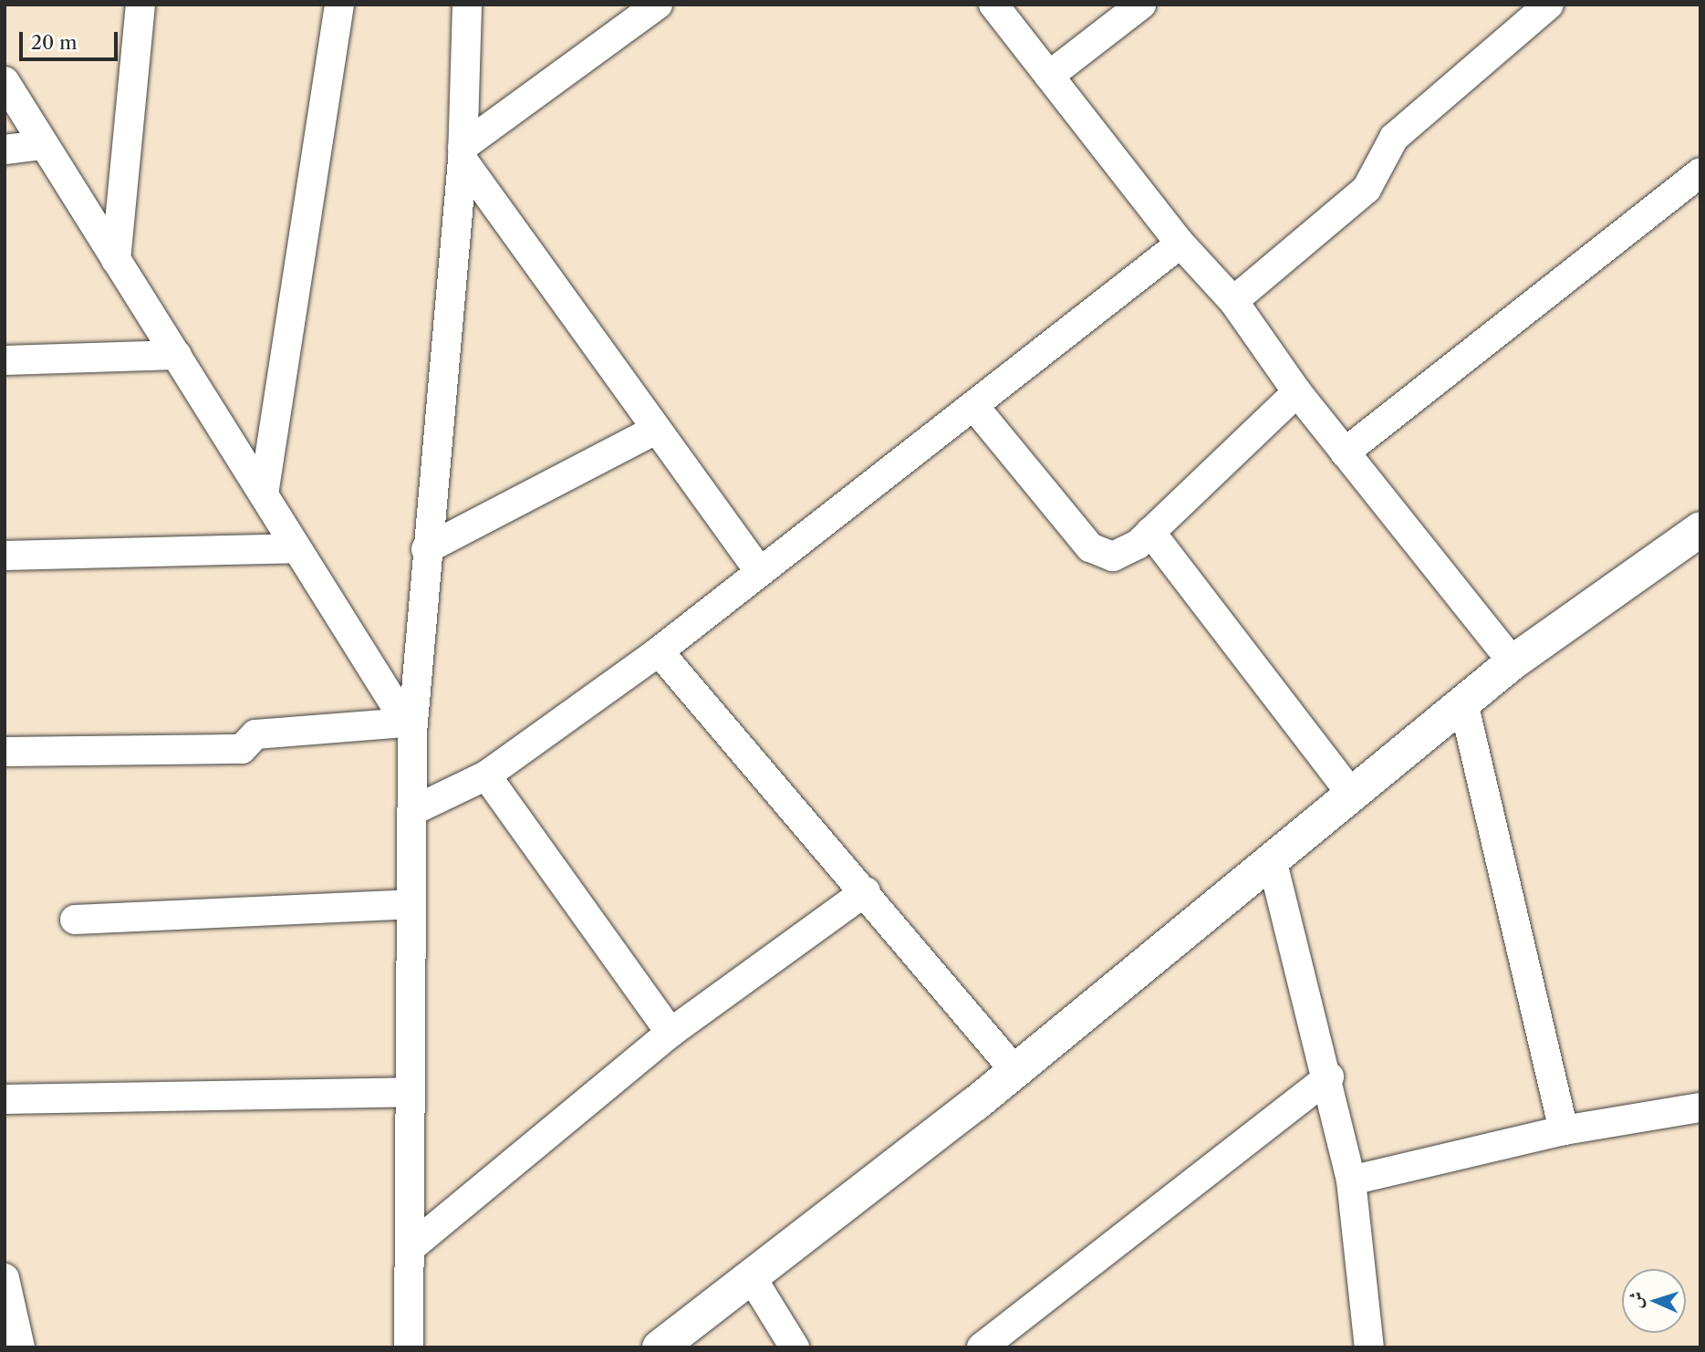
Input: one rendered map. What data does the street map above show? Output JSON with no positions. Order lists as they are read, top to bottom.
{
  "scale_bar": "20 m",
  "north": "left"
}
